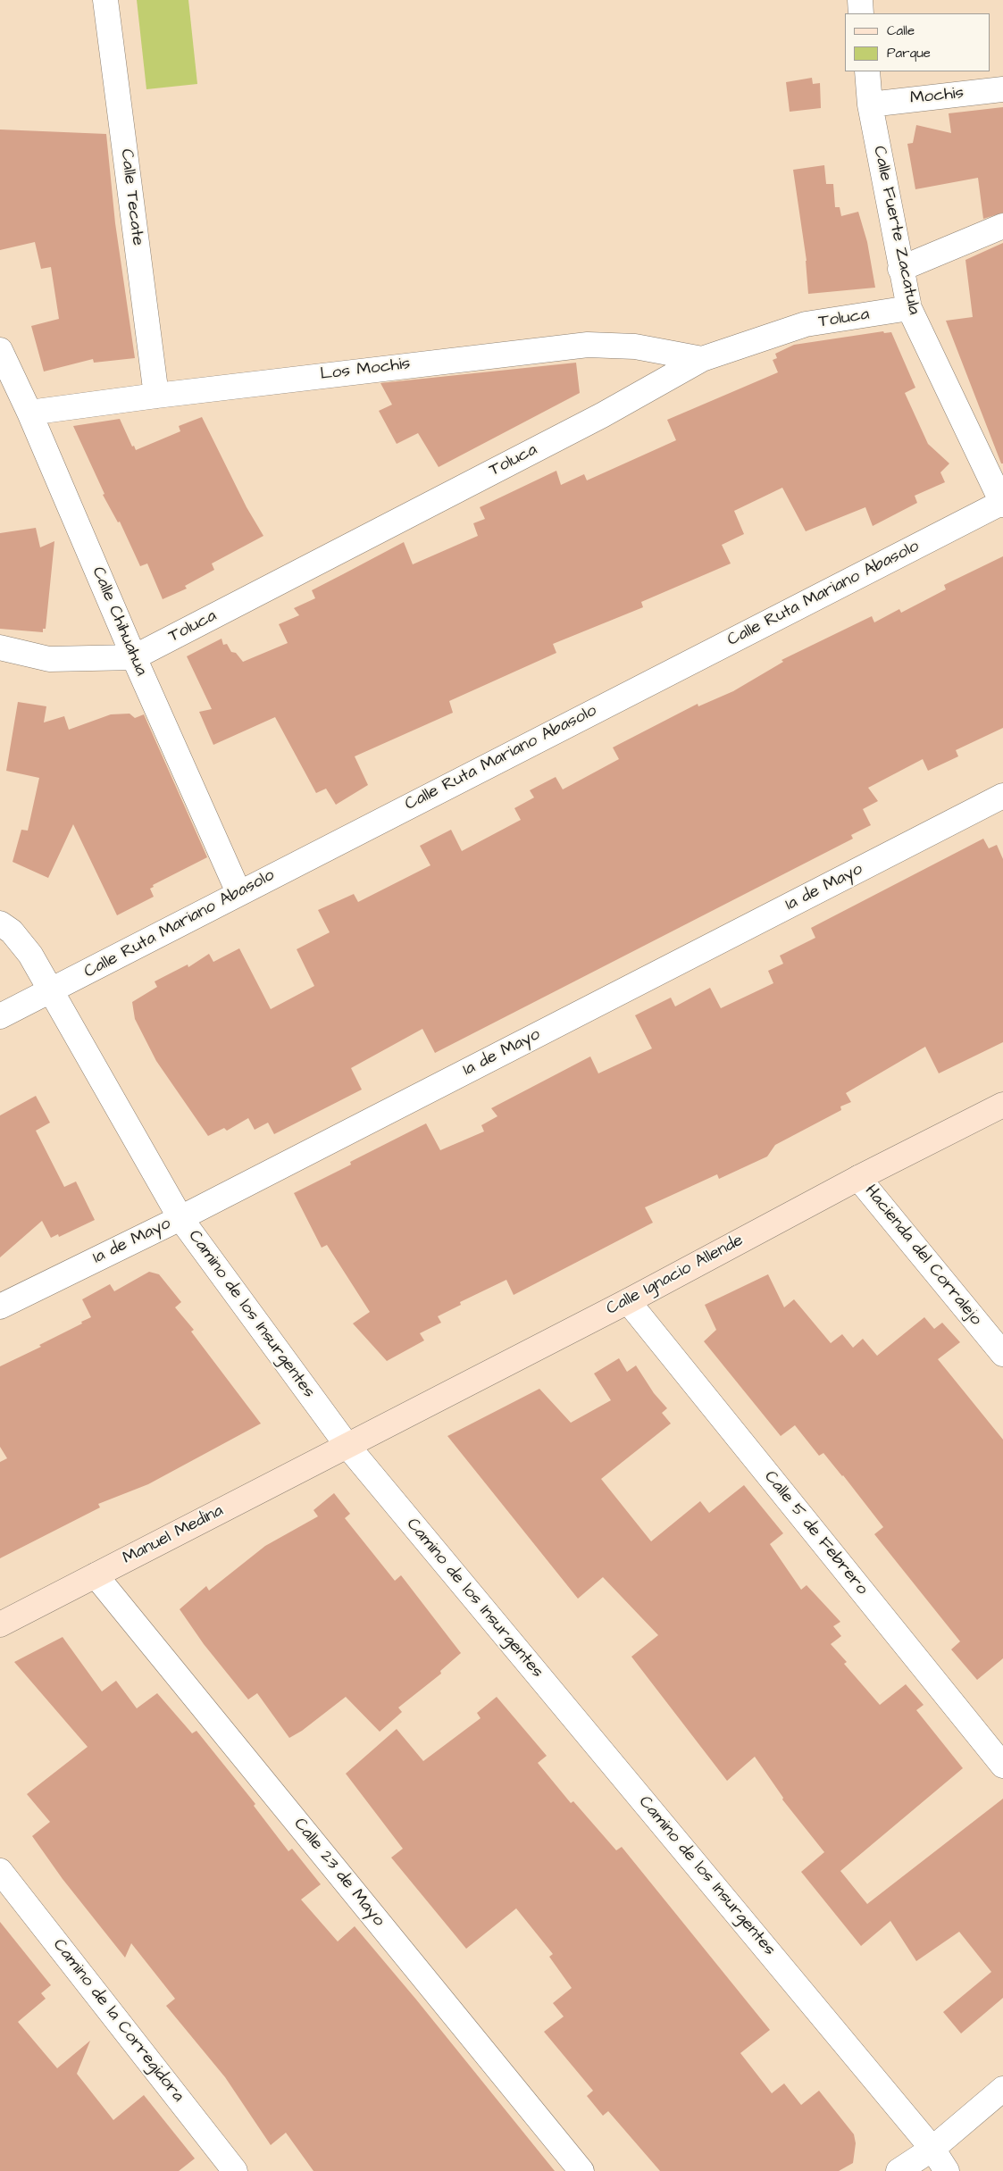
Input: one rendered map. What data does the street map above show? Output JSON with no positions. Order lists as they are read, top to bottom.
{
  "streets": {
    "street": [
      "Mochis",
      "Calle Tecate",
      "Calle Fuerte Zacatula",
      "Toluca",
      "Los Mochis",
      "Calle Ruta Mariano Abasolo",
      "Calle Chihuahua",
      "1a de Mayo",
      "Hacienda del Corralejo",
      "Calle Ignacio Allende",
      "Camino de los Insurgentes",
      "Calle 5 de Febrero",
      "Manuel Medina",
      "Calle 23 de Mayo",
      "Camino de la Corregidora"
    ]
  },
  "crossings": [
    ["Mochis", "Calle Fuerte Zacatula"],
    ["Calle Tecate", "Los Mochis"],
    ["Calle Fuerte Zacatula", "Toluca"],
    ["Calle Fuerte Zacatula", "Calle Ruta Mariano Abasolo"],
    ["Toluca", "Los Mochis"],
    ["Toluca", "Calle Chihuahua"],
    ["Los Mochis", "Calle Chihuahua"],
    ["Calle Ruta Mariano Abasolo", "Calle Chihuahua"],
    ["Calle Ruta Mariano Abasolo", "Camino de los Insurgentes"],
    ["1a de Mayo", "Camino de los Insurgentes"],
    ["Hacienda del Corralejo", "Calle Ignacio Allende"],
    ["Calle Ignacio Allende", "Camino de los Insurgentes"],
    ["Calle Ignacio Allende", "Calle 5 de Febrero"],
    ["Calle Ignacio Allende", "Manuel Medina"],
    ["Camino de los Insurgentes", "Manuel Medina"],
    ["Manuel Medina", "Calle 23 de Mayo"]
  ],
  "legend": ["Calle", "Parque"]
}
